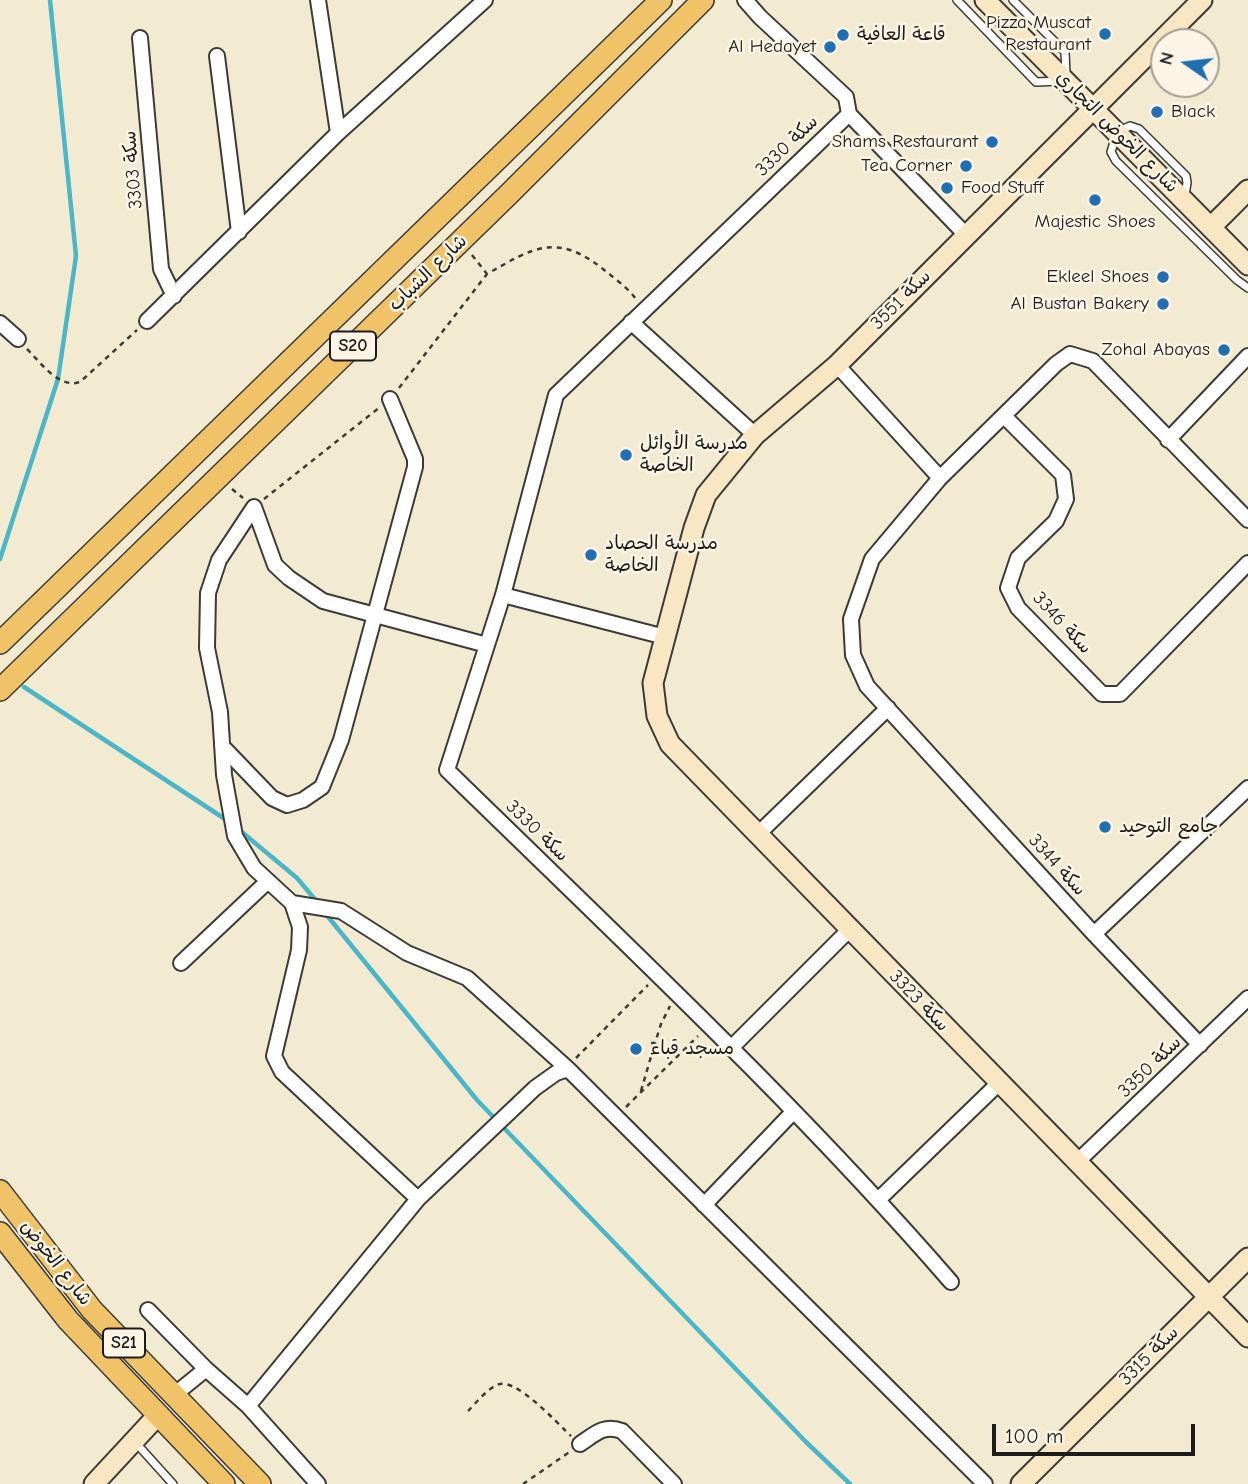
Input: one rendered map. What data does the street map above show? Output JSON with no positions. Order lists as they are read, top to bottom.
{
  "streets": {
    "main road": [
      "شارع الشباب",
      "S20",
      "شارع الخوض",
      "S21"
    ],
    "street": [
      "شارع الخوض التجاري",
      "سكة 3330",
      "سكة 3303",
      "سكة 3551",
      "سكة 3346",
      "سكة 3344",
      "سكة 3323",
      "سكة 3350",
      "سكة 3315"
    ]
  },
  "crossings": [
    ["شارع الخوض التجاري", "سكة 3551"],
    ["سكة 3330", "سكة 3551"],
    ["سكة 3551", "سكة 3323"],
    ["سكة 3346", "سكة 3344"],
    ["سكة 3344", "سكة 3350"],
    ["سكة 3323", "سكة 3350"],
    ["سكة 3323", "سكة 3315"]
  ],
  "places": [
    "Pizza Muscat Restaurant",
    "قاعة العافية",
    "Al Hedayet",
    "Black",
    "Shams Restaurant",
    "Tea Corner",
    "Food Stuff",
    "Majestic Shoes",
    "Ekleel Shoes",
    "Al Bustan Bakery",
    "Zohal Abayas",
    "مدرسة الأوائل الخاصة",
    "مدرسة الحصاد الخاصة",
    "جامع التوحيد",
    "مسجد قباء"
  ],
  "scale_bar": "100 m",
  "north": "left"
}
